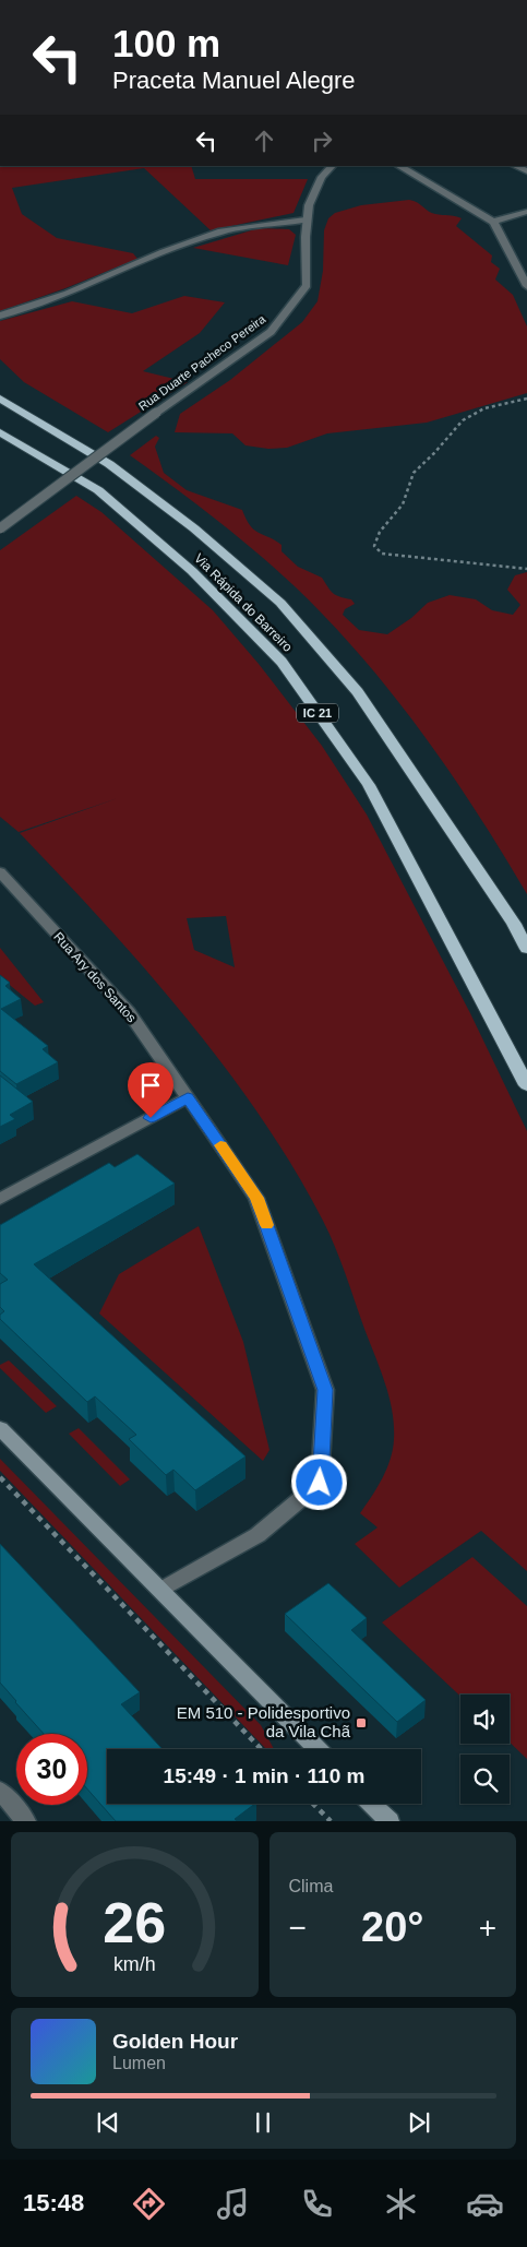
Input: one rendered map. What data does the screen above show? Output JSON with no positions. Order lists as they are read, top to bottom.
{
  "streets": {
    "highway": ["Via Rápida do Barreiro", "IC 21"],
    "street": ["Rua Duarte Pacheco Pereira", "Rua Ary dos Santos"]
  },
  "places": {
    "transit": ["EM 510 - Polidesportivo da Vila Chã"]
  },
  "page": {
    "turn": ["100 m", "Praceta Manuel Alegre"],
    "limit": "30",
    "trip": "15:49 · 1 min · 110 m",
    "tile": "Clima",
    "heat": ["−", "20°", "+"],
    "song": ["Golden Hour", "Lumen"],
    "tabs": "15:48",
    "gauge": ["26", "km/h"]
  }
}
